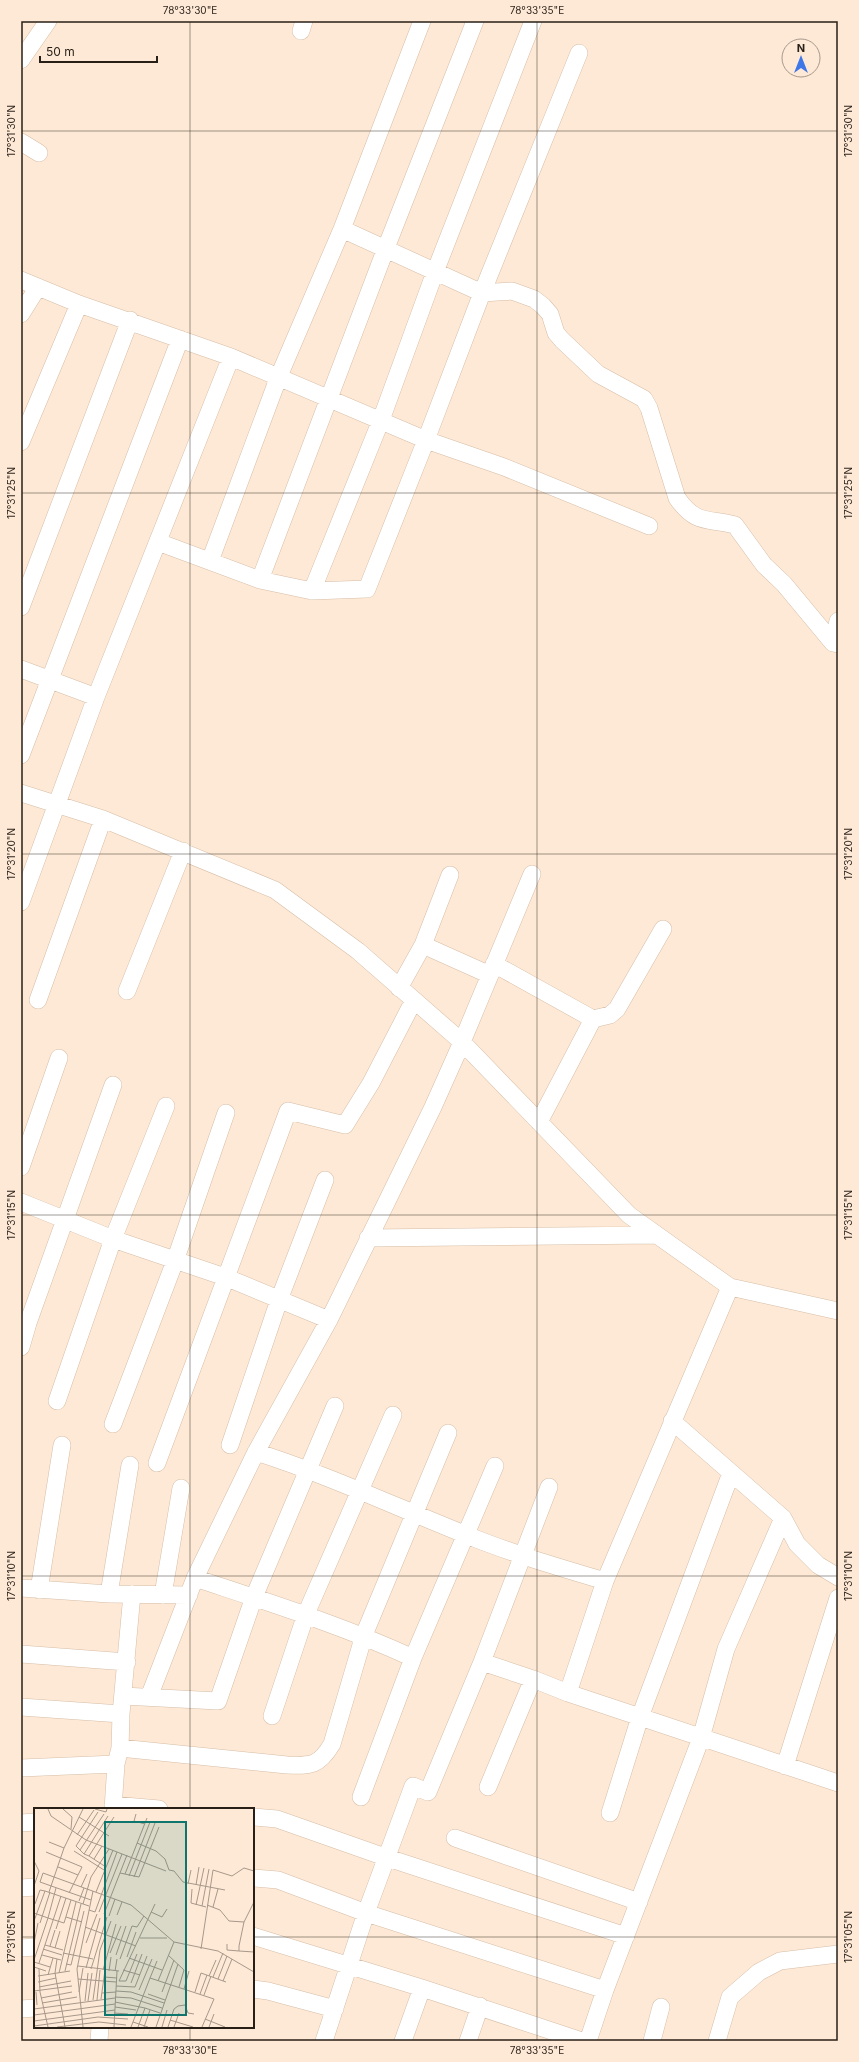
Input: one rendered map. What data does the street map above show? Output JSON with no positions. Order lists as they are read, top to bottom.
{
  "scale_bar": "50 m",
  "north": "top",
  "coordinates": [
    "78°33'30\"E",
    "78°33'35\"E",
    "17°31'30\"N",
    "17°31'25\"N",
    "17°31'20\"N",
    "17°31'15\"N",
    "17°31'10\"N",
    "17°31'05\"N"
  ]
}
